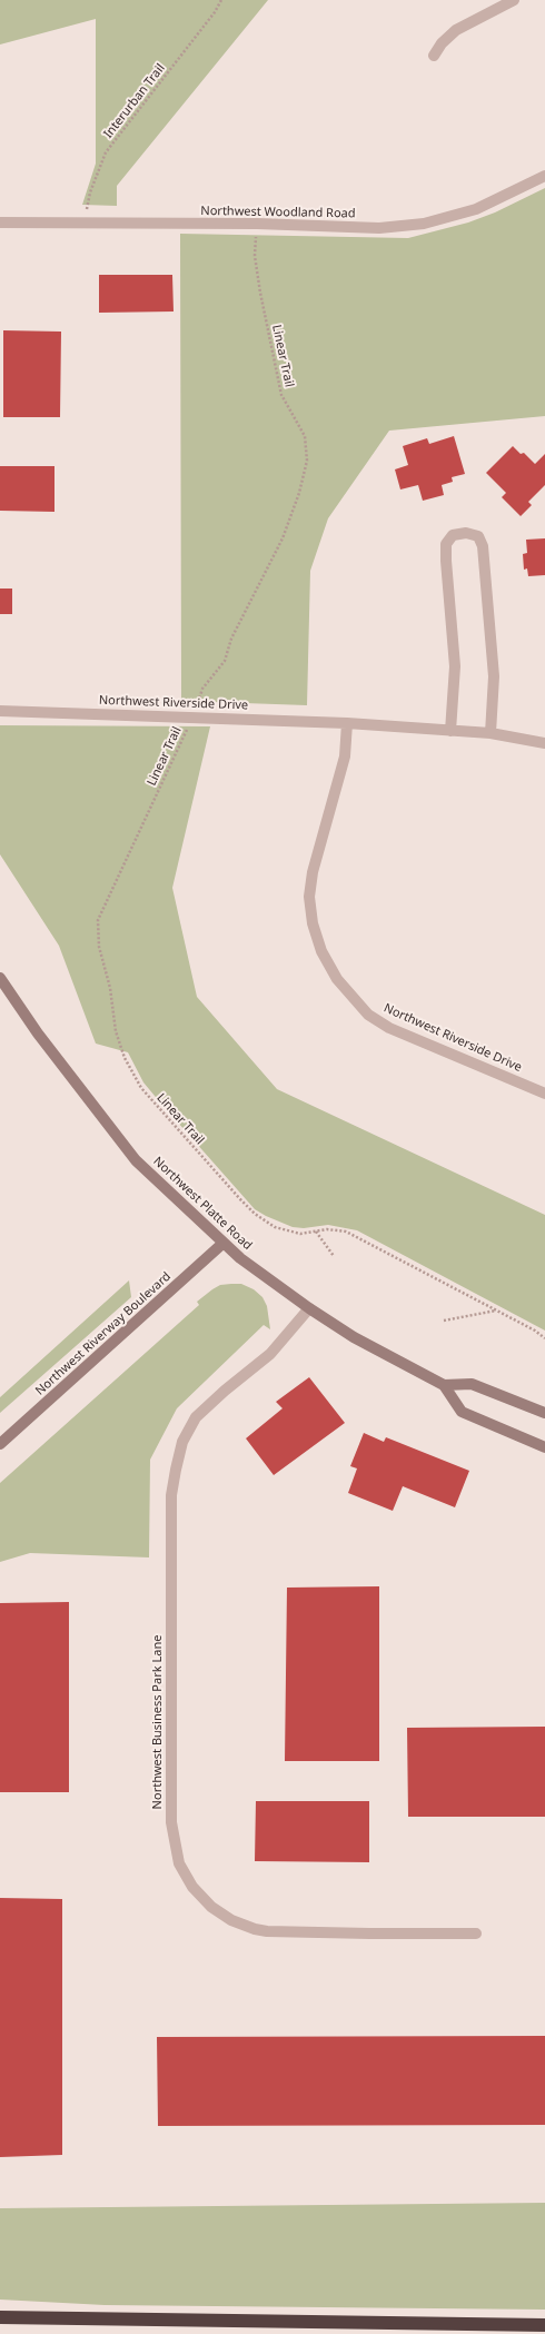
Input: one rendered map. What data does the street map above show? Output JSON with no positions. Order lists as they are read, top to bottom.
{
  "streets": {
    "main road": ["Northwest Platte Road", "Northwest Riverway Boulevard"],
    "street": ["Northwest Woodland Road", "Northwest Riverside Drive", "Northwest Business Park Lane"],
    "path": ["Interurban Trail", "Linear Trail"]
  },
  "crossings": [
    ["Interurban Trail", "Northwest Woodland Road"],
    ["Northwest Woodland Road", "Linear Trail"],
    ["Linear Trail", "Northwest Riverside Drive"],
    ["Northwest Platte Road", "Northwest Riverway Boulevard"],
    ["Northwest Platte Road", "Northwest Business Park Lane"]
  ]
}
